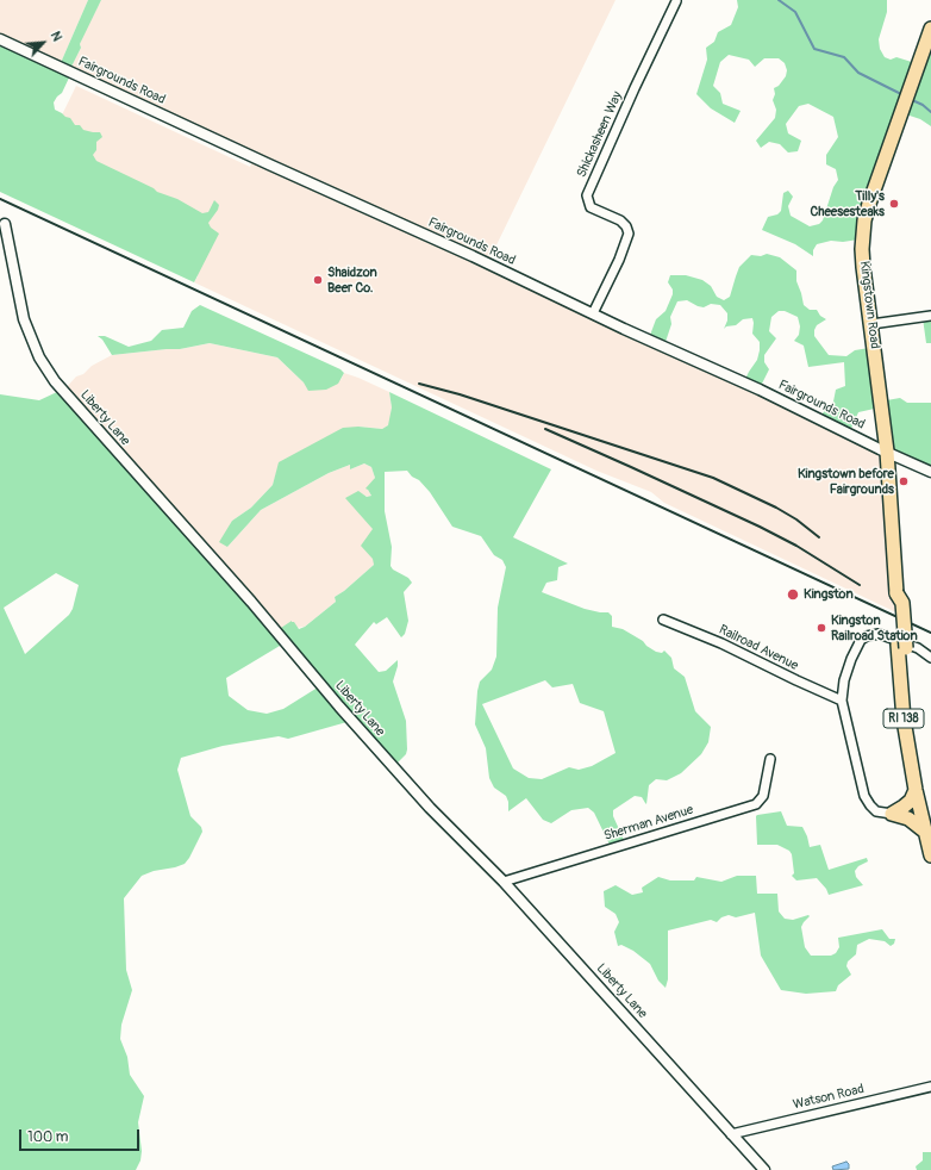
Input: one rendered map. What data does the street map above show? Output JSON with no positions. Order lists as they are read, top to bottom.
{
  "streets": {
    "main road": ["Kingstown Road", "RI 138"],
    "street": [
      "Fairgrounds Road",
      "Shickasheen Way",
      "Liberty Lane",
      "Railroad Avenue",
      "Sherman Avenue",
      "Watson Road"
    ]
  },
  "crossings": [
    ["Fairgrounds Road", "Shickasheen Way"],
    ["Fairgrounds Road", "Kingstown Road"],
    ["Liberty Lane", "Sherman Avenue"],
    ["Liberty Lane", "Watson Road"]
  ],
  "places": [
    "Tilly's Cheesesteaks",
    "Shaidzon Beer Co.",
    "Kingstown before Fairgrounds",
    "Kingston",
    "Kingston Railroad Station"
  ],
  "scale_bar": "100 m",
  "north": "top right"
}
